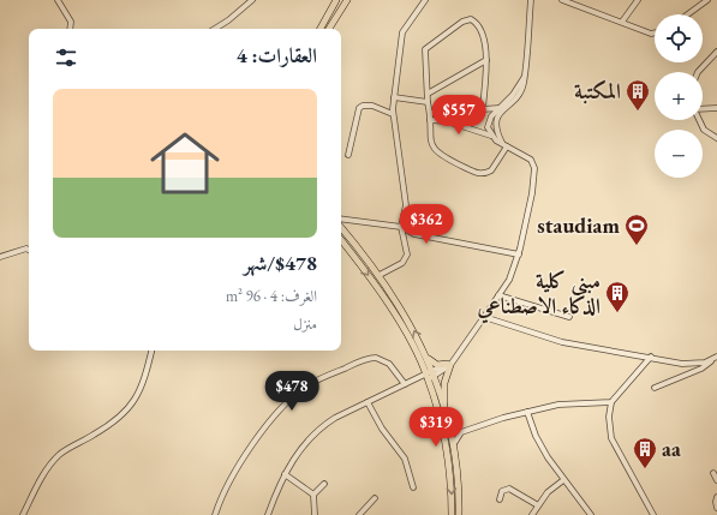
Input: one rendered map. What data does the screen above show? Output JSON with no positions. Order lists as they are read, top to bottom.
{
  "places": {
    "building": ["المكتبة", "مبنى كلية الذكاء الاصطناعي", "aa"],
    "sports": ["staudiam"]
  },
  "page": {
    "map_buttons": ["+", "−"],
    "heading": "العقارات: 4",
    "list": [
      {
        "name": "$478/شهر",
        "note": "الغرف: 4 · 96 m² · منزل"
      }
    ],
    "price": [
      "$557",
      "$362",
      "$478",
      "$319"
    ]
  }
}
